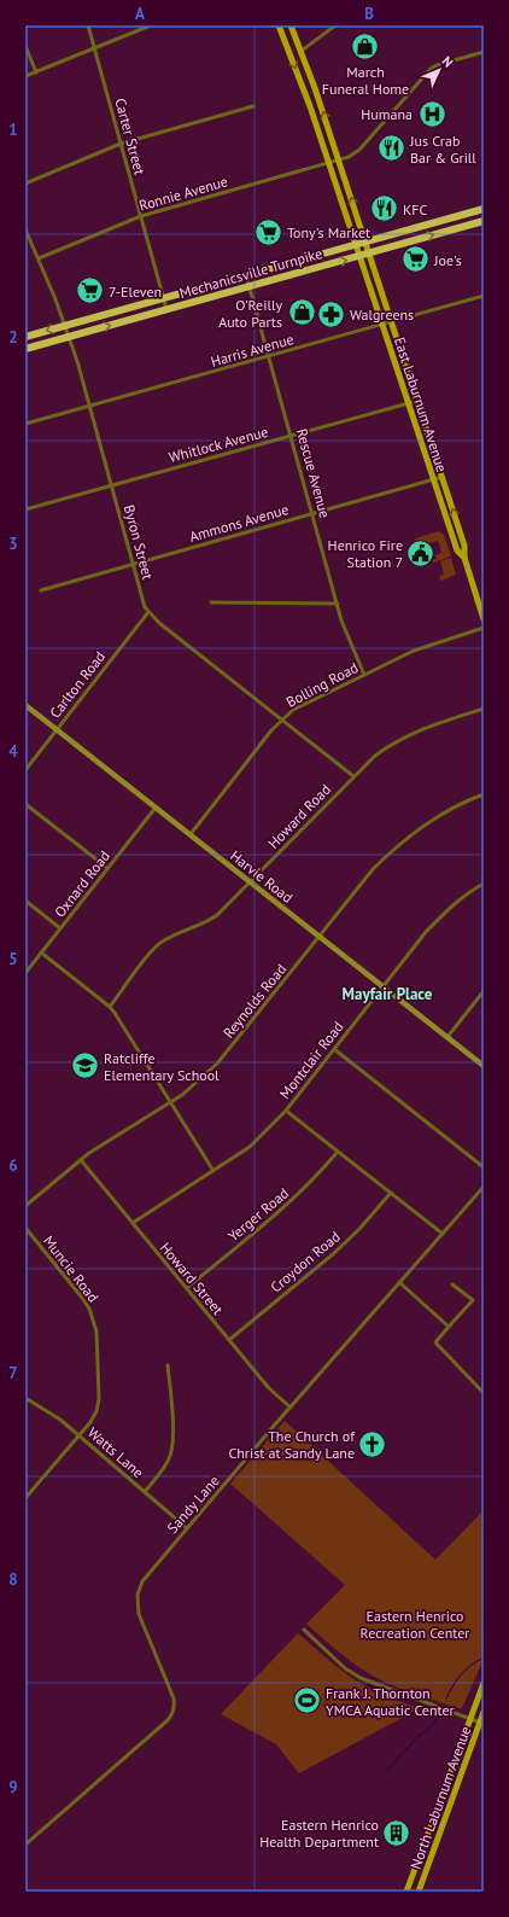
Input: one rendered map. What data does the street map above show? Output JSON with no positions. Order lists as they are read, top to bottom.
{
  "streets": {
    "highway": ["Mechanicsville Turnpike"],
    "main road": ["East Laburnum Avenue", "North Laburnum Avenue"],
    "street": [
      "Carter Street",
      "Ronnie Avenue",
      "Harris Avenue",
      "Whitlock Avenue",
      "Rescue Avenue",
      "Ammons Avenue",
      "Byron Street",
      "Carlton Road",
      "Bolling Road",
      "Howard Road",
      "Harvie Road",
      "Oxnard Road",
      "Reynolds Road",
      "Montclair Road",
      "Yerger Road",
      "Croydon Road",
      "Muncie Road",
      "Howard Street",
      "Watts Lane",
      "Sandy Lane"
    ]
  },
  "crossings": [
    ["Carter Street", "Ronnie Avenue"],
    ["Carter Street", "Mechanicsville Turnpike"],
    ["Ronnie Avenue", "Byron Street"],
    ["Mechanicsville Turnpike", "East Laburnum Avenue"],
    ["Mechanicsville Turnpike", "Rescue Avenue"],
    ["Mechanicsville Turnpike", "Byron Street"],
    ["Harris Avenue", "East Laburnum Avenue"],
    ["Harris Avenue", "Rescue Avenue"],
    ["Harris Avenue", "Byron Street"],
    ["East Laburnum Avenue", "Whitlock Avenue"],
    ["East Laburnum Avenue", "Ammons Avenue"],
    ["Whitlock Avenue", "Rescue Avenue"],
    ["Whitlock Avenue", "Byron Street"],
    ["Rescue Avenue", "Ammons Avenue"],
    ["Rescue Avenue", "Bolling Road"],
    ["Ammons Avenue", "Byron Street"],
    ["Byron Street", "Carlton Road"],
    ["Byron Street", "Bolling Road"],
    ["Byron Street", "Howard Road"],
    ["Carlton Road", "Harvie Road"],
    ["Bolling Road", "Harvie Road"],
    ["Howard Road", "Harvie Road"],
    ["Harvie Road", "Oxnard Road"],
    ["Harvie Road", "Reynolds Road"],
    ["Harvie Road", "Montclair Road"],
    ["Reynolds Road", "Howard Street"],
    ["Montclair Road", "Howard Street"],
    ["Yerger Road", "Howard Street"],
    ["Croydon Road", "Howard Street"],
    ["Muncie Road", "Watts Lane"],
    ["Howard Street", "Sandy Lane"],
    ["Watts Lane", "Sandy Lane"]
  ],
  "districts": ["Mayfair Place"],
  "parks": ["Eastern Henrico Recreation Center"],
  "places": {
    "shop": ["March Funeral Home", "O'Reilly Auto Parts"],
    "hospital": ["Humana"],
    "restaurant": ["Jus Crab Bar & Grill", "KFC"],
    "supermarket": ["Tony's Market", "Joe's", "7-Eleven"],
    "pharmacy": ["Walgreens"],
    "public building": ["Henrico Fire Station 7"],
    "school or university": ["Ratcliffe Elementary School"],
    "church": ["The Church of Christ at Sandy Lane"],
    "sports": ["Frank J. Thornton YMCA Aquatic Center"],
    "building": ["Eastern Henrico Health Department"]
  },
  "north": "top right",
  "grid": {
    "columns": ["A", "B"],
    "rows": [
      "1",
      "2",
      "3",
      "4",
      "5",
      "6",
      "7",
      "8",
      "9"
    ]
  }
}
